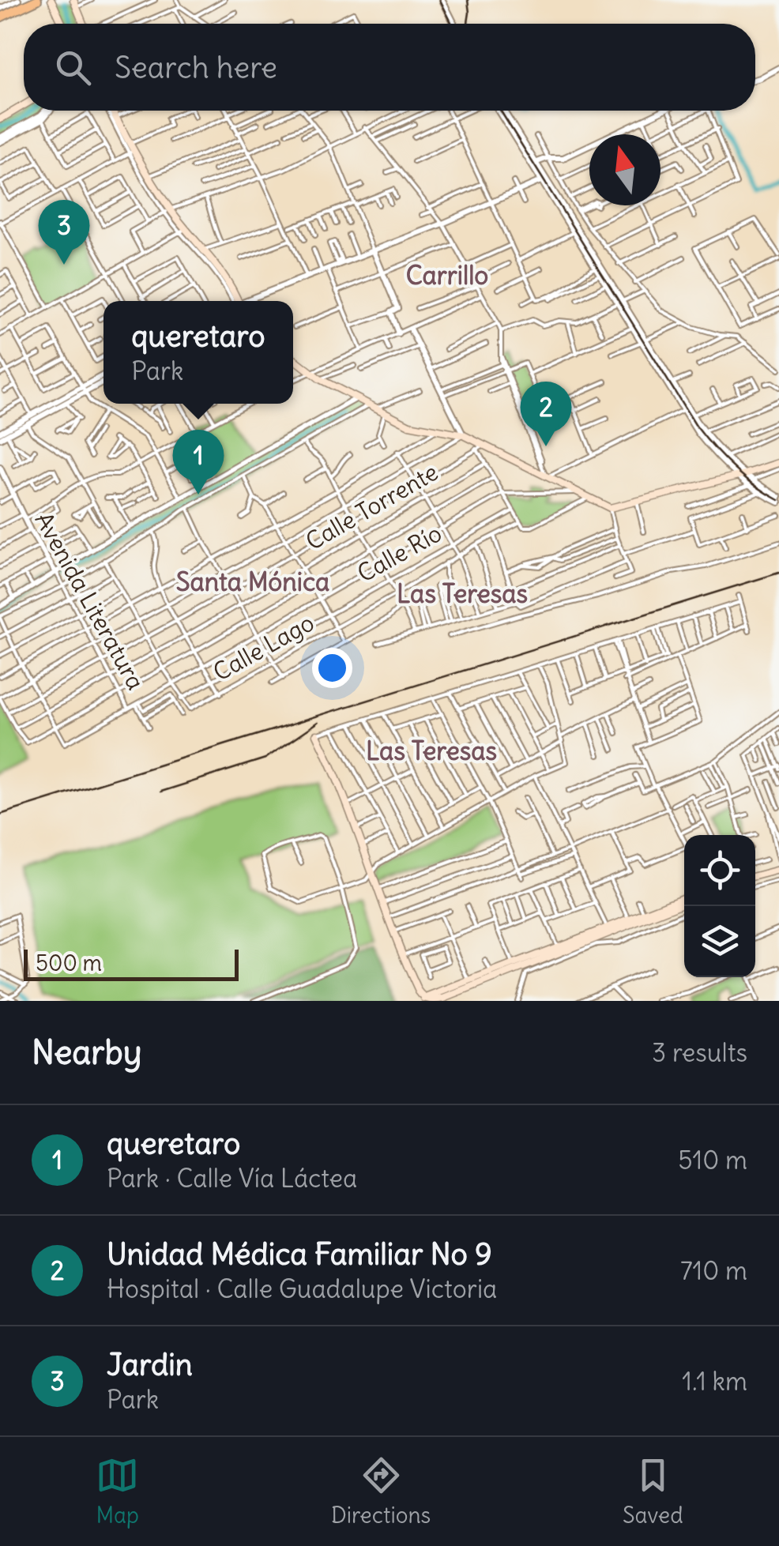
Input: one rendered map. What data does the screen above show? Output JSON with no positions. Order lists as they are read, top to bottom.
{
  "streets": {
    "street": [
      "Calle Torrente",
      "Calle Río",
      "Avenida Literatura",
      "Calle Lago"
    ]
  },
  "crossings": [
    ["Calle Torrente", "Avenida Literatura"],
    ["Calle Río", "Calle Lago"]
  ],
  "districts": [
    "Carrillo",
    "Santa Mónica",
    "Las Teresas",
    "Las Teresas"
  ],
  "scale_bar": "500 m",
  "north": "top",
  "page": {
    "search": "Search here",
    "pins": ["3", "2", "1"],
    "popup": ["queretaro", "Park"],
    "scale": "500 m",
    "heading": ["Nearby", "3 results"],
    "list": [
      {
        "mark": "1",
        "name": "queretaro",
        "note": "Park · Calle Vía Láctea",
        "value": "510 m"
      },
      {
        "mark": "2",
        "name": "Unidad Médica Familiar No 9",
        "note": "Hospital · Calle Guadalupe Victoria",
        "value": "710 m"
      },
      {
        "mark": "3",
        "name": "Jardin",
        "note": "Park",
        "value": "1.1 km"
      }
    ],
    "nav": ["Map", "Directions", "Saved"]
  }
}
